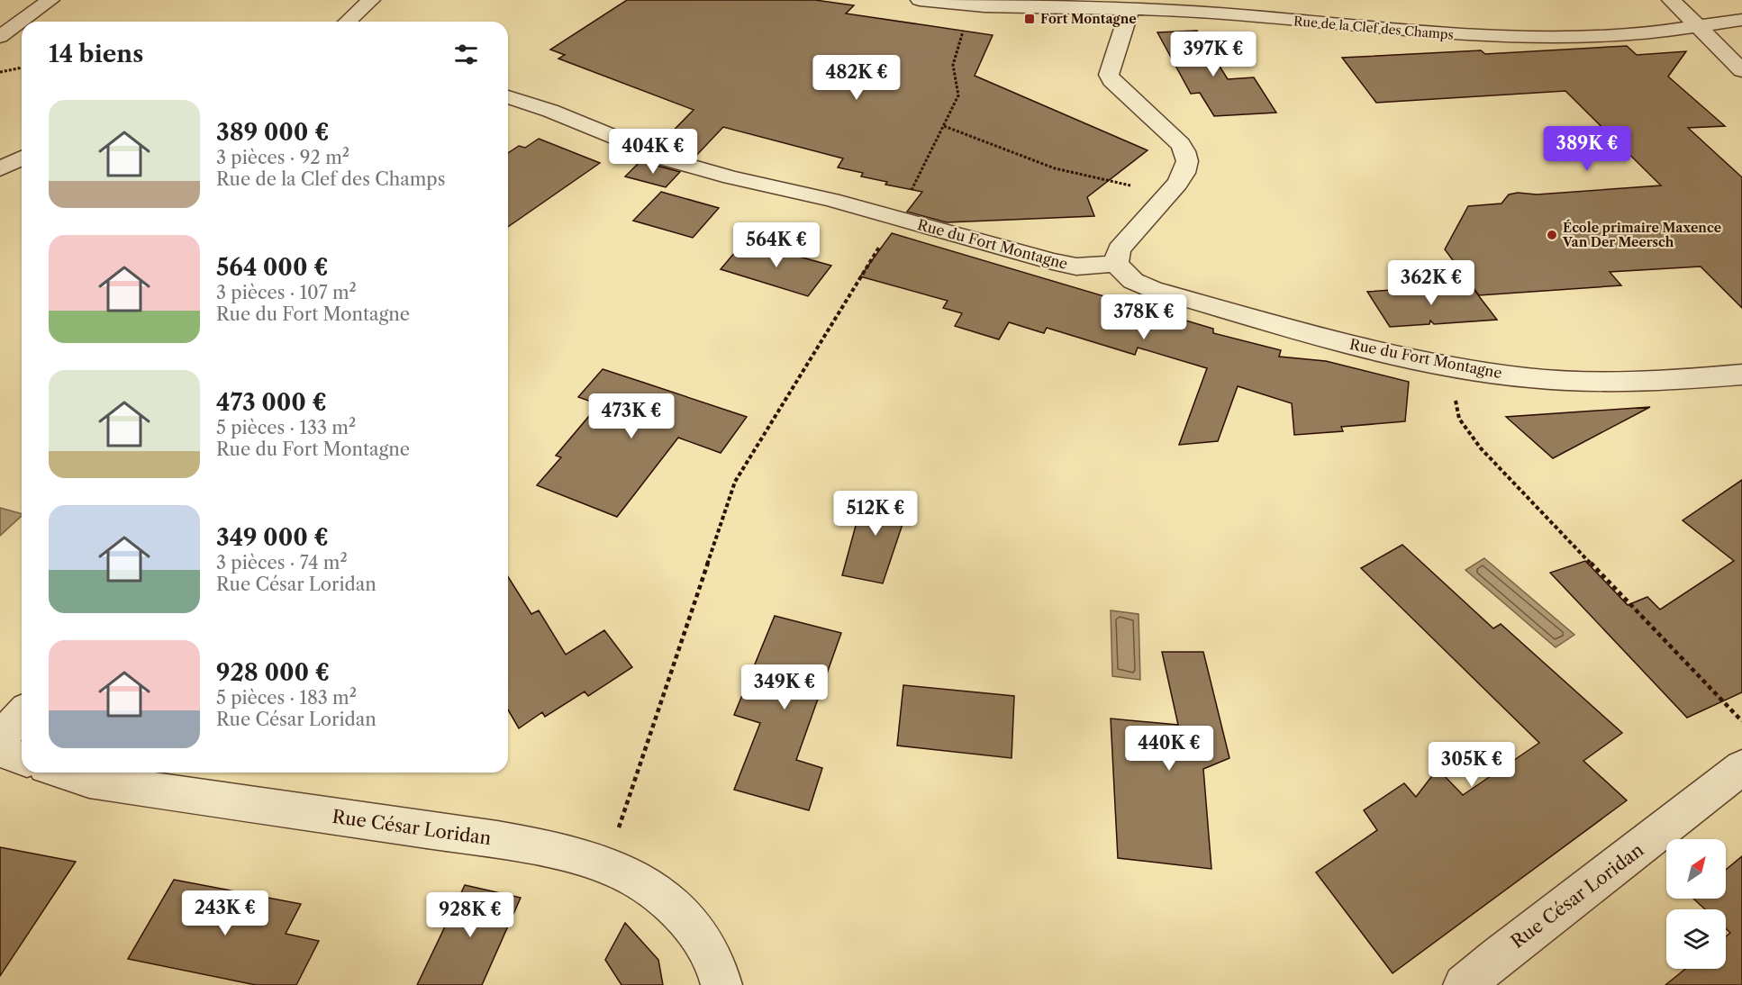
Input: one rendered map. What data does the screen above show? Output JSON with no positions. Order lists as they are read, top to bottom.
{
  "streets": {
    "street": ["Rue de la Clef des Champs", "Rue du Fort Montagne", "Rue César Loridan"]
  },
  "places": {
    "transit": ["Fort Montagne"],
    "other": ["École primaire Maxence Van Der Meersch"]
  },
  "north": "top right",
  "page": {
    "heading": "14 biens",
    "price": [
      "397K €",
      "482K €",
      "389K €",
      "404K €",
      "564K €",
      "362K €",
      "378K €",
      "473K €",
      "512K €",
      "349K €",
      "440K €",
      "305K €",
      "243K €",
      "928K €"
    ],
    "list": [
      {
        "name": "389 000 €",
        "note": "3 pièces · 92 m² · Rue de la Clef des Champs"
      },
      {
        "name": "564 000 €",
        "note": "3 pièces · 107 m² · Rue du Fort Montagne"
      },
      {
        "name": "473 000 €",
        "note": "5 pièces · 133 m² · Rue du Fort Montagne"
      },
      {
        "name": "349 000 €",
        "note": "3 pièces · 74 m² · Rue César Loridan"
      },
      {
        "name": "928 000 €",
        "note": "5 pièces · 183 m² · Rue César Loridan"
      }
    ]
  }
}
